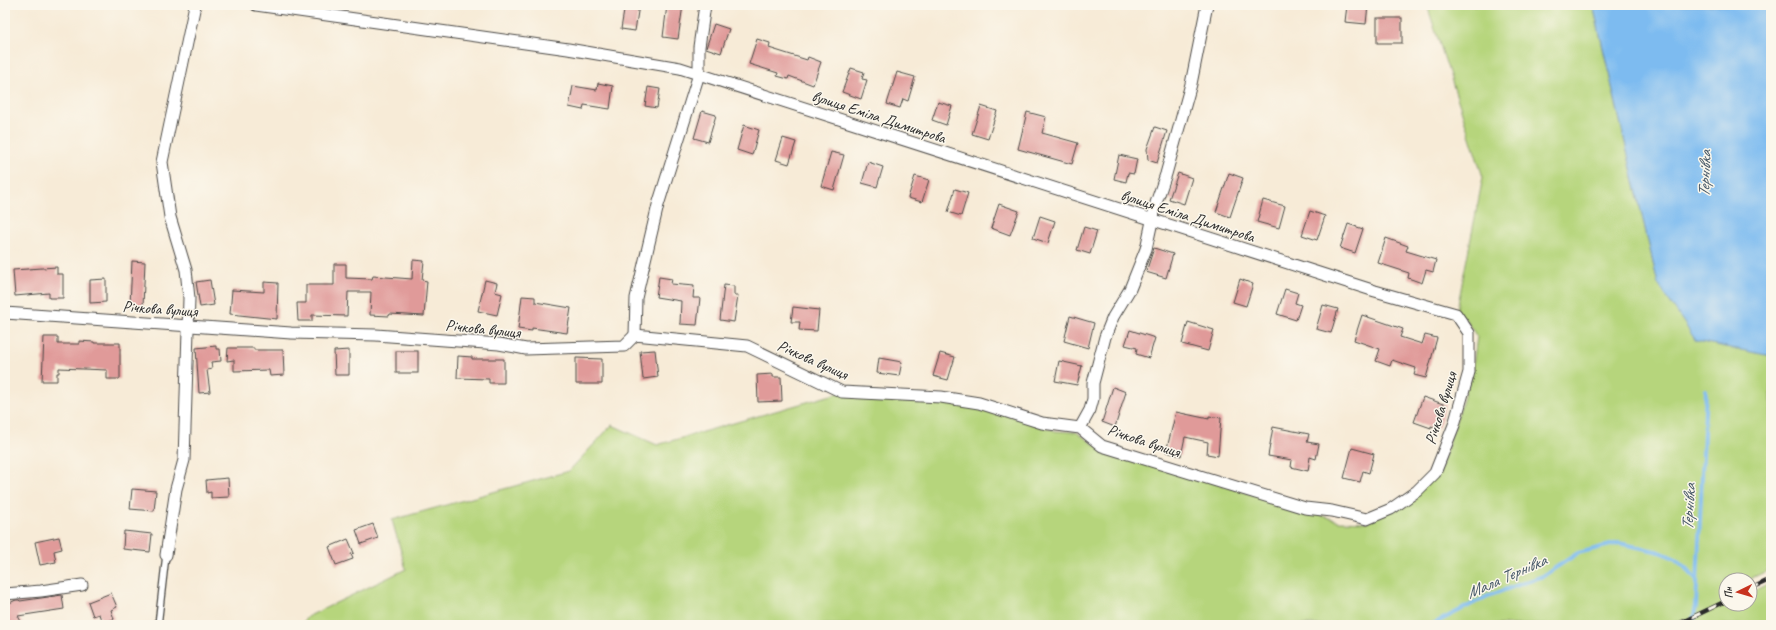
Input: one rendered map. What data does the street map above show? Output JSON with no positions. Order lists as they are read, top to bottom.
{
  "streets": {
    "street": ["вулиця Еміла Димитрова", "Річкова вулиця"]
  },
  "crossings": [
    ["вулиця Еміла Димитрова", "Річкова вулиця"]
  ],
  "water": ["Тернівка", "Мала Тернівка"],
  "north": "left"
}
